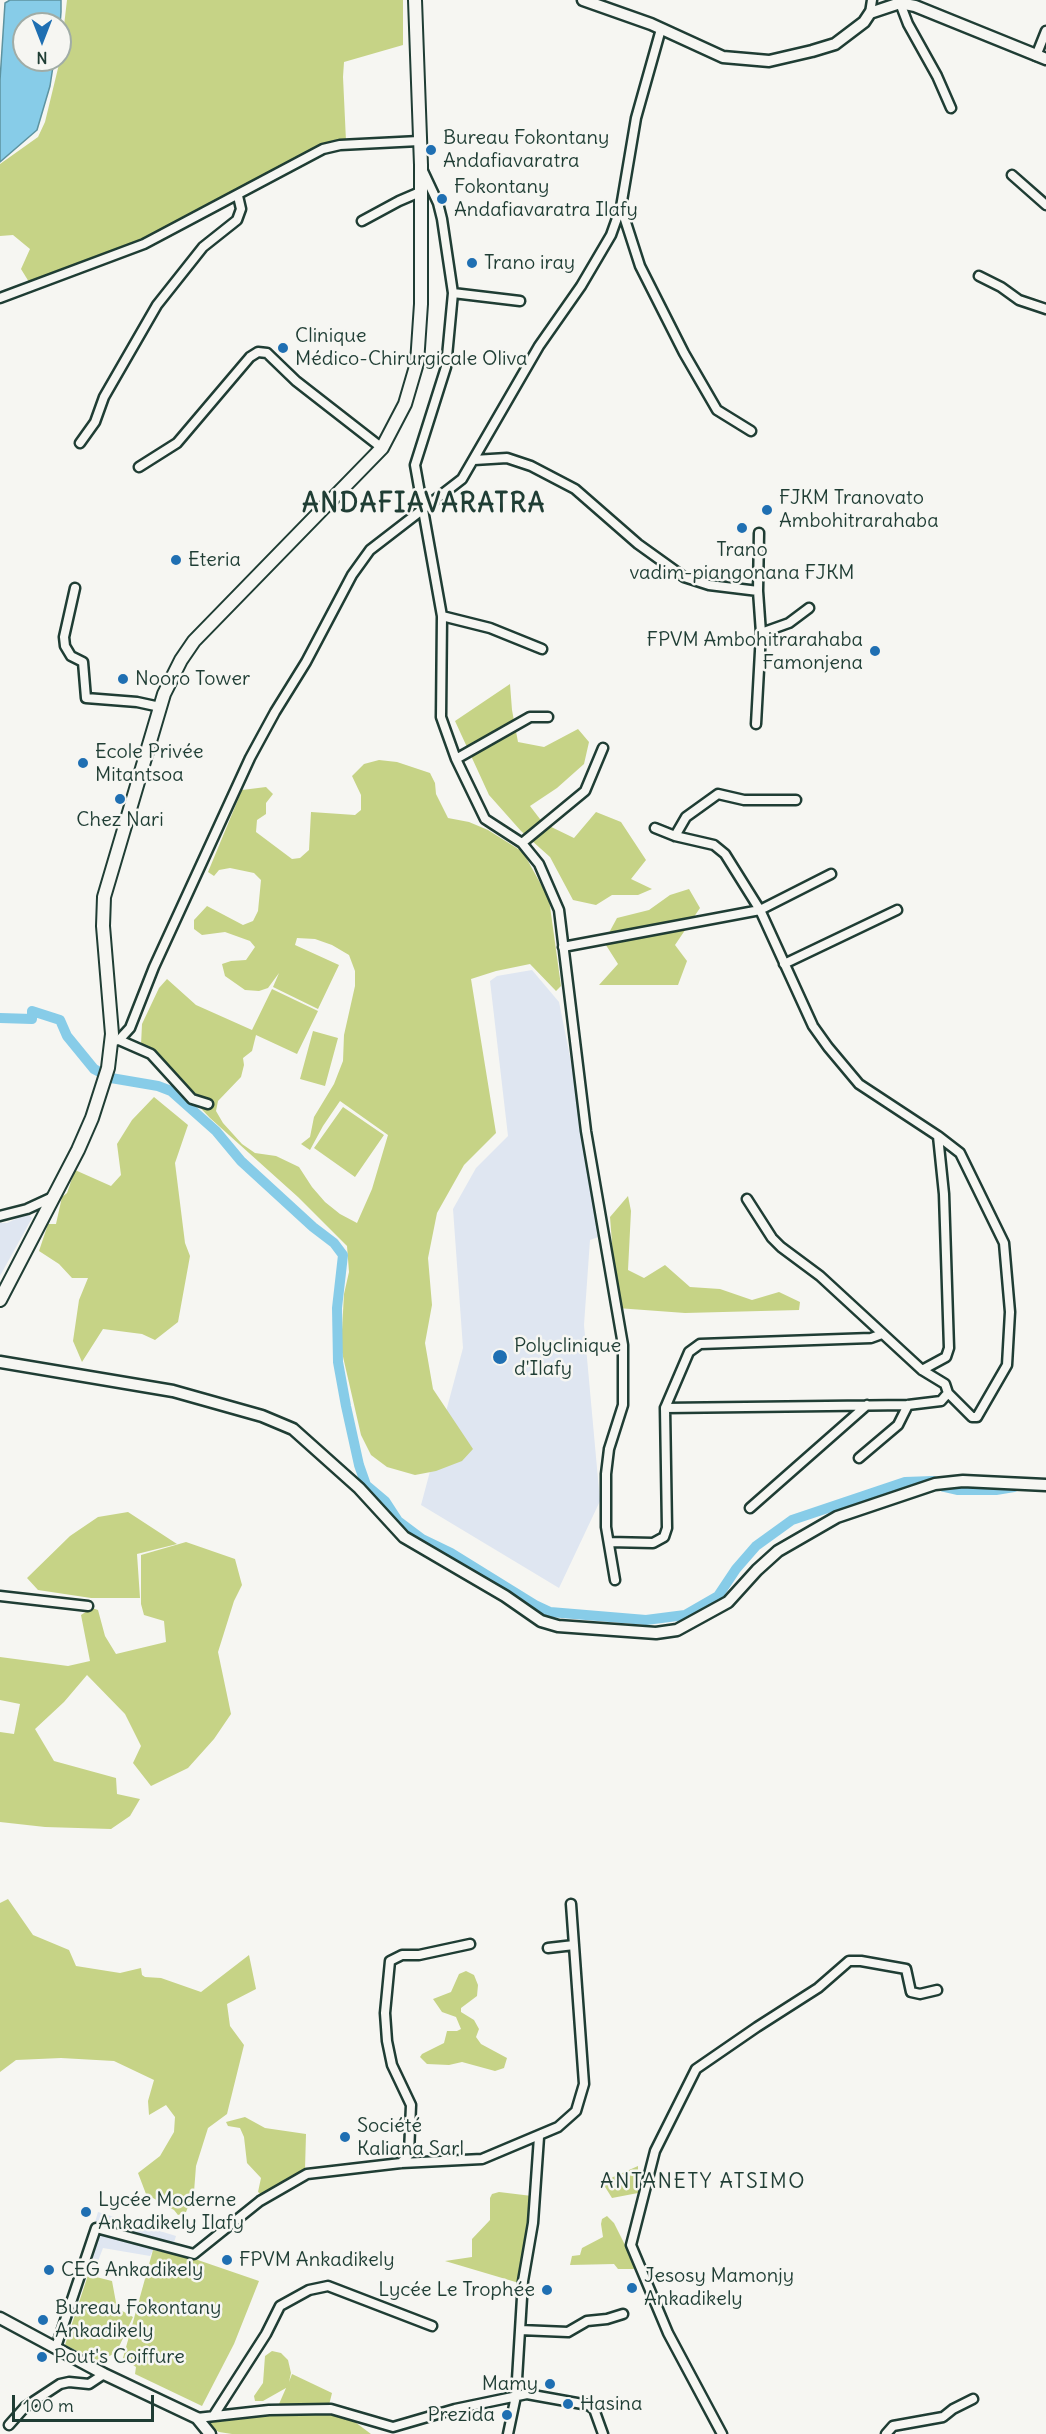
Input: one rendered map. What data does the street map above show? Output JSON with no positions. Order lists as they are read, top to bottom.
{
  "districts": ["ANDAFIAVARATRA", "ANTANETY ATSIMO"],
  "places": [
    "Bureau Fokontany Andafiavaratra",
    "Fokontany Andafiavaratra Ilafy",
    "Trano iray",
    "Clinique Médico-Chirurgicale Oliva",
    "FJKM Tranovato Ambohitrarahaba",
    "Trano vadim-piangonana FJKM",
    "Eteria",
    "FPVM Ambohitrarahaba Famonjena",
    "Nooro Tower",
    "Ecole Privée Mitantsoa",
    "Chez Nari",
    "Polyclinique d'Ilafy",
    "Société Kaliana Sarl",
    "Lycée Moderne Ankadikely Ilafy",
    "FPVM Ankadikely",
    "CEG Ankadikely",
    "Jesosy Mamonjy Ankadikely",
    "Lycée Le Trophée",
    "Bureau Fokontany Ankadikely",
    "Pout's Coiffure",
    "Mamy",
    "Hasina",
    "Prezida"
  ],
  "scale_bar": "100 m",
  "north": "bottom"
}
